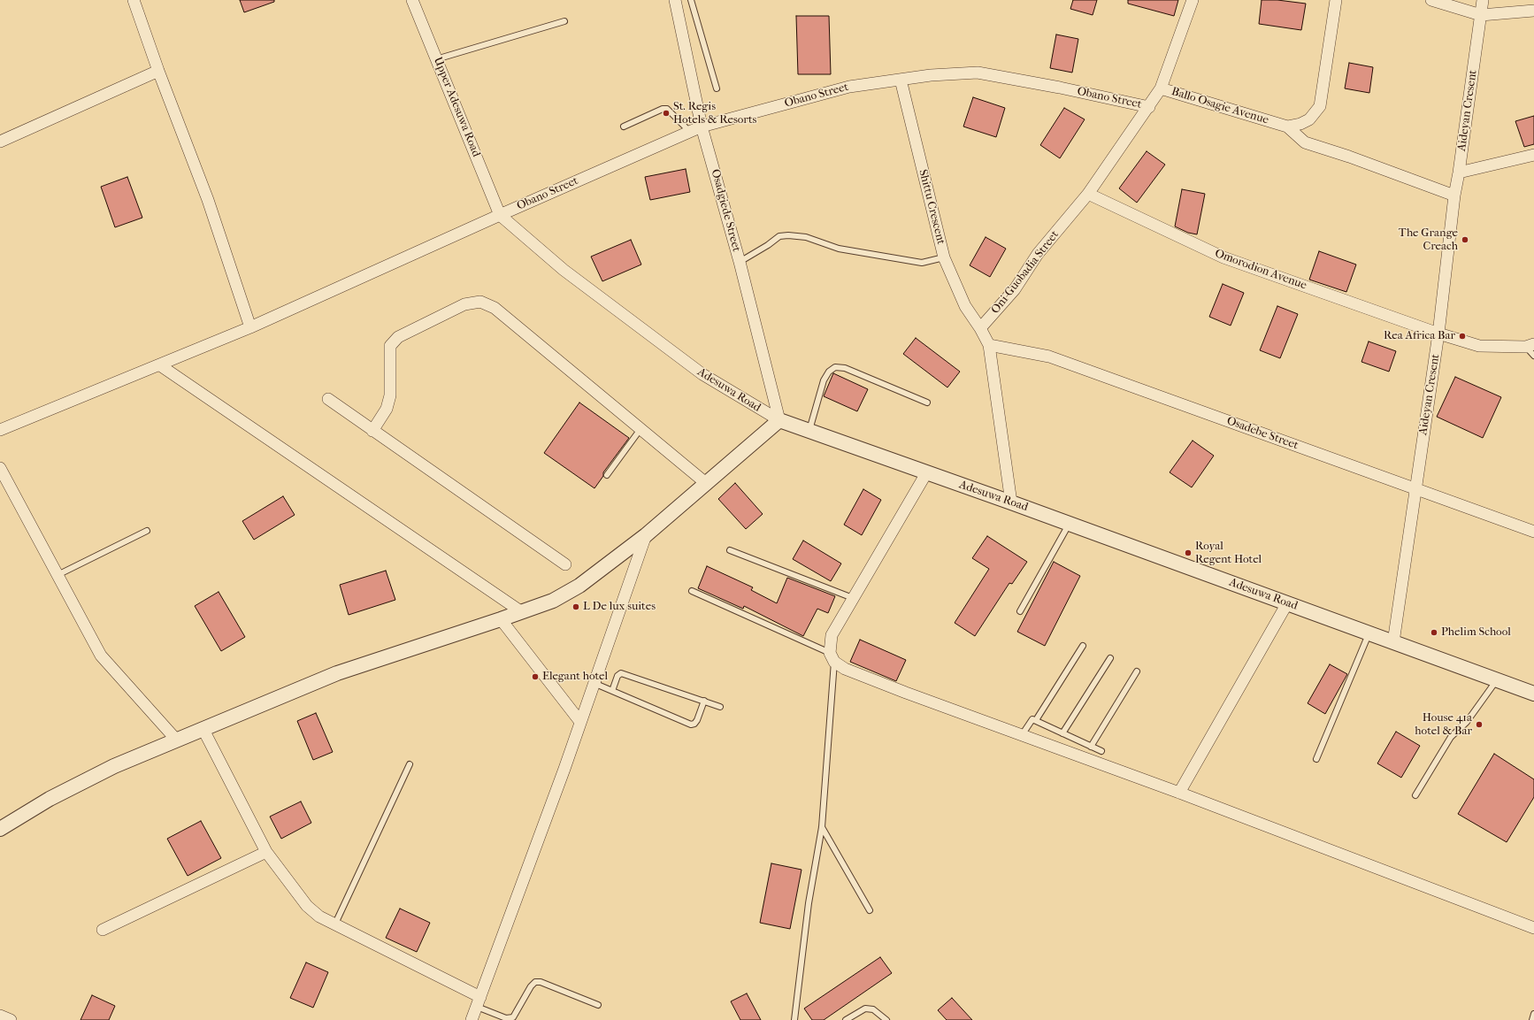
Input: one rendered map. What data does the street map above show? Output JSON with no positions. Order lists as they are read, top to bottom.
{
  "streets": {
    "street": [
      "Obano Street",
      "Ballo Osagie Avenue",
      "Upper Adesuwa Road",
      "Aideyan Cresent",
      "Shittu Crescent",
      "Osadgiede Street",
      "Omorodion Avenue",
      "Oni-Guobadia Street",
      "Adesuwa Road",
      "Osadebe Street"
    ]
  },
  "crossings": [
    ["Obano Street", "Upper Adesuwa Road"],
    ["Obano Street", "Shittu Crescent"],
    ["Obano Street", "Osadgiede Street"],
    ["Obano Street", "Oni-Guobadia Street"],
    ["Obano Street", "Adesuwa Road"],
    ["Ballo Osagie Avenue", "Aideyan Cresent"],
    ["Ballo Osagie Avenue", "Oni-Guobadia Street"],
    ["Upper Adesuwa Road", "Adesuwa Road"],
    ["Aideyan Cresent", "Omorodion Avenue"],
    ["Aideyan Cresent", "Adesuwa Road"],
    ["Aideyan Cresent", "Osadebe Street"],
    ["Shittu Crescent", "Oni-Guobadia Street"],
    ["Osadgiede Street", "Adesuwa Road"],
    ["Omorodion Avenue", "Oni-Guobadia Street"]
  ],
  "places": [
    "St. Regis Hotels & Resorts",
    "The Grange Creach",
    "Rea Africa Bar",
    "Royal Regent Hotel",
    "L De lux suites",
    "Phelim School",
    "Elegant hotel",
    "House 41a hotel & Bar"
  ]
}
